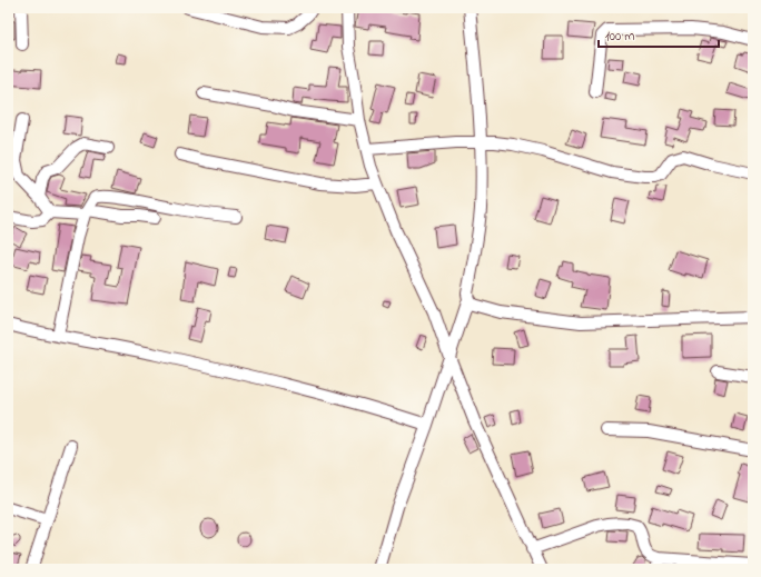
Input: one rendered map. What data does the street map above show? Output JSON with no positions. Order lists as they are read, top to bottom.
{
  "scale_bar": "100 m"
}
